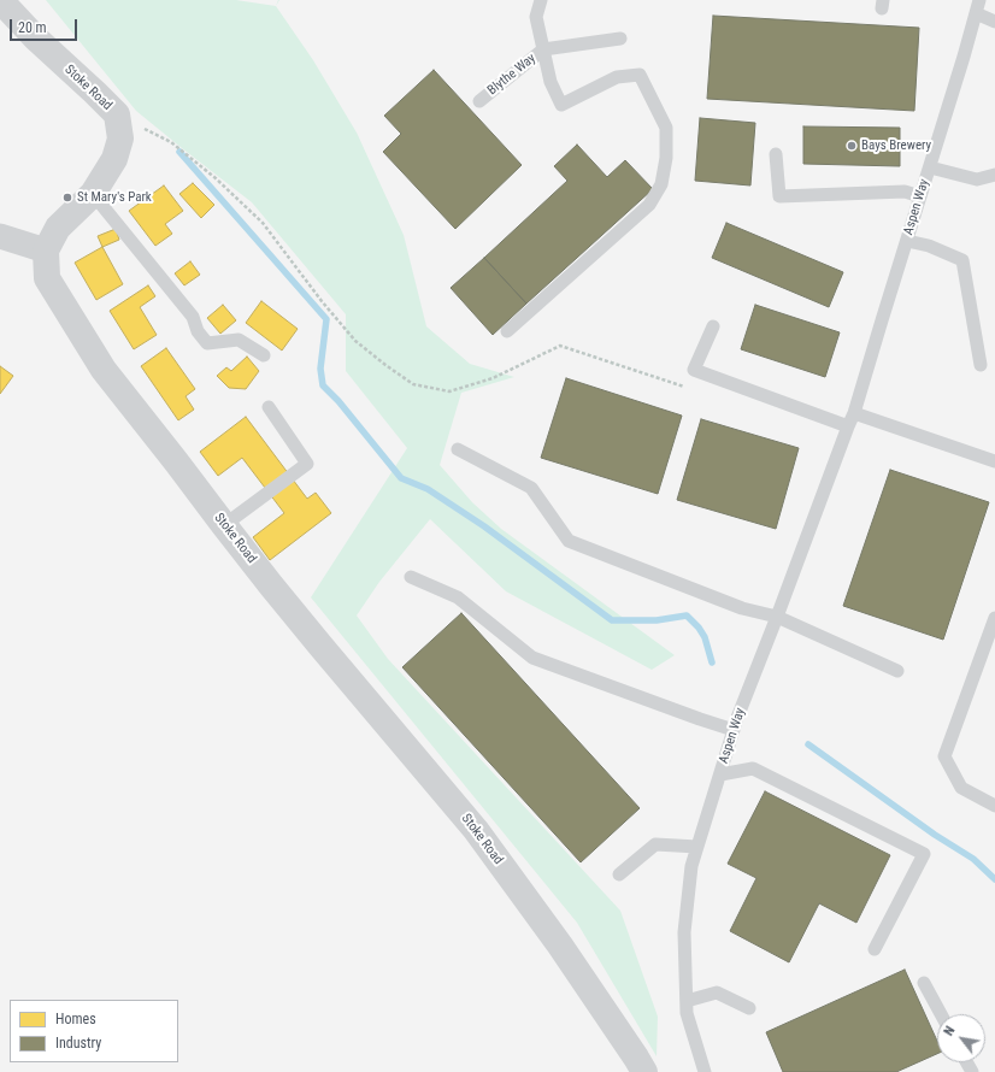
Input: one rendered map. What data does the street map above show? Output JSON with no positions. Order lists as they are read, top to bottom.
{
  "streets": {
    "street": ["Stoke Road"],
    "lane": ["Blythe Way", "Aspen Way"]
  },
  "places": ["Bays Brewery", "St Mary's Park"],
  "legend": ["Homes", "Industry"],
  "scale_bar": "20 m",
  "north": "top left"
}
